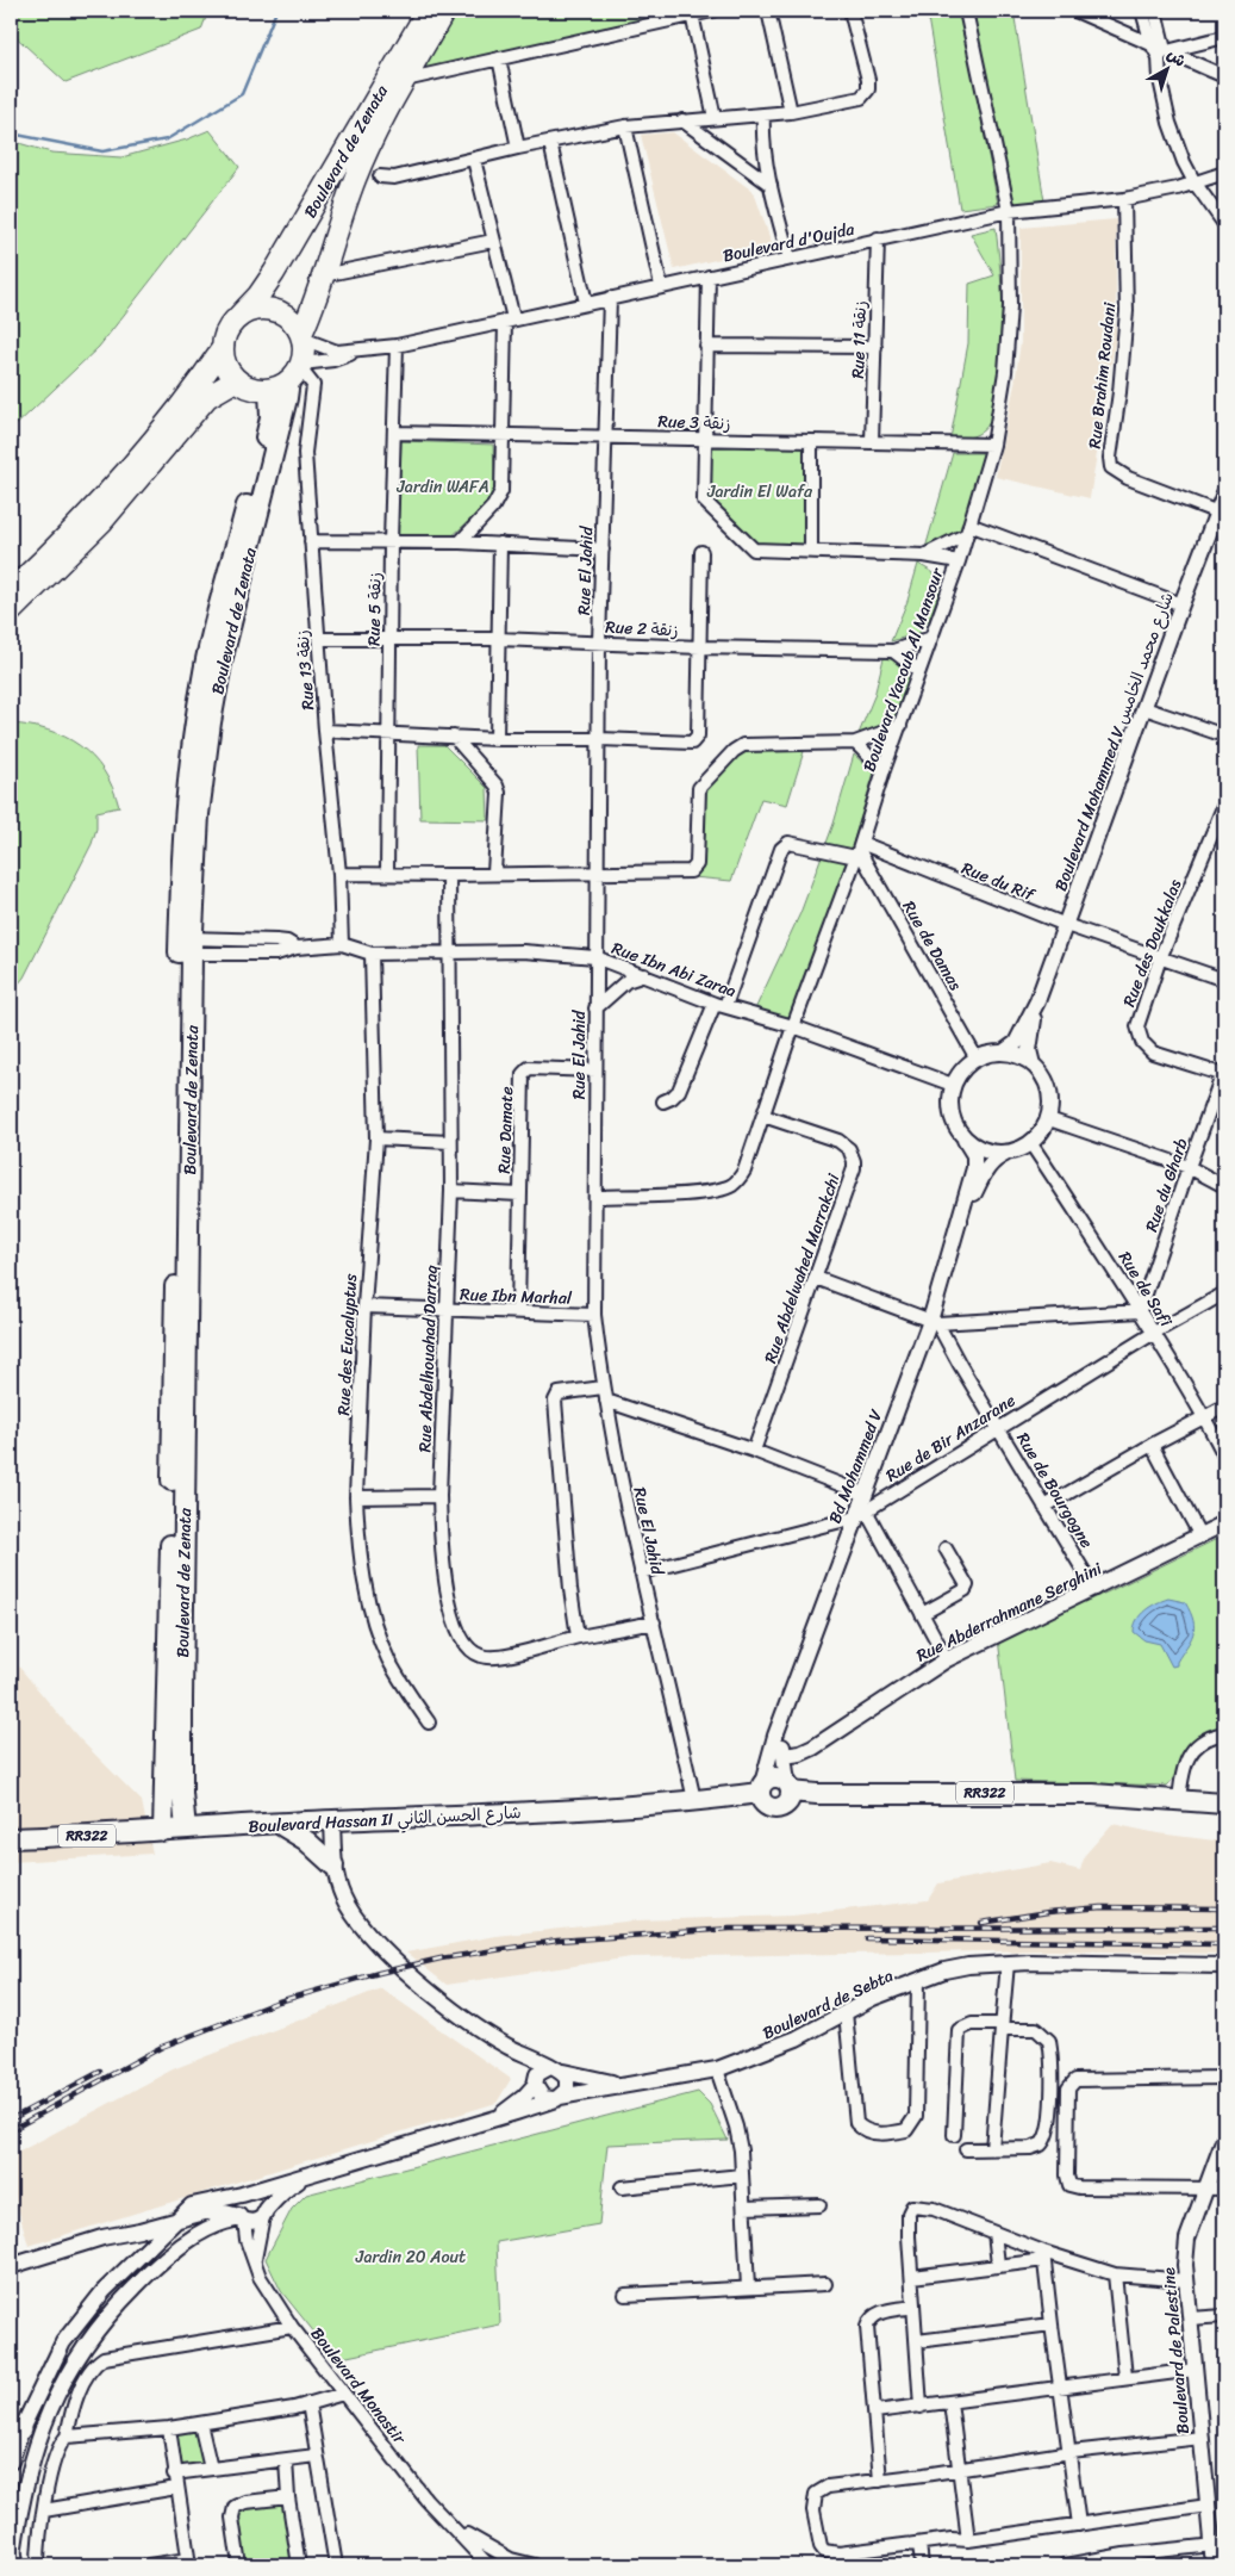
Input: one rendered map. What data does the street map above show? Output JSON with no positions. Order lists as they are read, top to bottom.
{
  "streets": {
    "highway": ["Boulevard de Zenata"],
    "main road": ["RR322", "Boulevard Hassan II شارع الحسن الثاني"],
    "street": [
      "Boulevard d'Oujda",
      "Rue 11 زنقة",
      "Rue Brahim Roudani",
      "Rue 3 زنقة",
      "Rue El Jahid",
      "Rue 5 زنقة",
      "Rue 2 زنقة",
      "Rue 13 زنقة",
      "Boulevard Yacoub Al Mansour",
      "Boulevard Mohammed V شارع محمد الخامس",
      "Rue du Rif",
      "Rue des Doukkalas",
      "Rue de Damas",
      "Rue Ibn Abi Zaraa",
      "Rue Damate",
      "Rue du Gharb",
      "Rue Abdelwahed Marrakchi",
      "Rue de Safi",
      "Rue Ibn Marhal",
      "Rue des Eucalyptus",
      "Rue Abdelhouahad Darraq",
      "Rue de Bir Anzarane",
      "Bd Mohammed V",
      "Rue de Bourgogne",
      "Rue Abderrahmane Serghini",
      "Boulevard de Sebta",
      "Boulevard de Palestine",
      "Boulevard Monastir"
    ]
  },
  "crossings": [
    ["Boulevard de Zenata", "Boulevard d'Oujda"],
    ["Boulevard de Zenata", "Rue 13 زنقة"],
    ["Boulevard de Zenata", "Boulevard Hassan II شارع الحسن الثاني"],
    ["Boulevard d'Oujda", "Rue 11 زنقة"],
    ["Boulevard d'Oujda", "Rue Brahim Roudani"],
    ["Boulevard d'Oujda", "Rue El Jahid"],
    ["Boulevard d'Oujda", "Rue 5 زنقة"],
    ["Boulevard d'Oujda", "Rue 13 زنقة"],
    ["Boulevard d'Oujda", "Boulevard Yacoub Al Mansour"],
    ["Rue 11 زنقة", "Rue 3 زنقة"],
    ["Rue Brahim Roudani", "Boulevard Mohammed V شارع محمد الخامس"],
    ["Rue 3 زنقة", "Rue El Jahid"],
    ["Rue 3 زنقة", "Rue 5 زنقة"],
    ["Rue 3 زنقة", "Boulevard Yacoub Al Mansour"],
    ["Rue El Jahid", "Rue 2 زنقة"],
    ["Rue El Jahid", "Boulevard Yacoub Al Mansour"],
    ["Rue El Jahid", "Rue Ibn Abi Zaraa"],
    ["Rue El Jahid", "Rue Damate"],
    ["Rue El Jahid", "Rue Ibn Marhal"],
    ["Rue El Jahid", "Rue Abdelhouahad Darraq"],
    ["Rue El Jahid", "Rue de Bir Anzarane"],
    ["Rue El Jahid", "Boulevard Hassan II شارع الحسن الثاني"],
    ["Rue 5 زنقة", "Rue 2 زنقة"],
    ["Rue 2 زنقة", "Rue 13 زنقة"],
    ["Rue 2 زنقة", "Boulevard Yacoub Al Mansour"],
    ["Boulevard Yacoub Al Mansour", "Rue du Rif"],
    ["Boulevard Yacoub Al Mansour", "Rue de Damas"],
    ["Boulevard Yacoub Al Mansour", "Rue Ibn Abi Zaraa"],
    ["Boulevard Yacoub Al Mansour", "Rue Abdelwahed Marrakchi"],
    ["Boulevard Mohammed V شارع محمد الخامس", "Rue du Rif"],
    ["Boulevard Mohammed V شارع محمد الخامس", "Rue de Damas"],
    ["Boulevard Mohammed V شارع محمد الخامس", "Rue Ibn Abi Zaraa"],
    ["Boulevard Mohammed V شارع محمد الخامس", "Rue de Safi"],
    ["Boulevard Mohammed V شارع محمد الخامس", "Bd Mohammed V"],
    ["Rue du Rif", "Rue des Doukkalas"],
    ["Rue du Rif", "Rue de Damas"],
    ["Rue du Rif", "Rue Ibn Abi Zaraa"],
    ["Rue des Doukkalas", "Rue du Gharb"],
    ["Rue de Damas", "Rue Ibn Abi Zaraa"],
    ["Rue de Damas", "Rue de Safi"],
    ["Rue de Damas", "Bd Mohammed V"],
    ["Rue Ibn Abi Zaraa", "Rue de Safi"],
    ["Rue Ibn Abi Zaraa", "Rue des Eucalyptus"],
    ["Rue Ibn Abi Zaraa", "Rue Abdelhouahad Darraq"],
    ["Rue Ibn Abi Zaraa", "Bd Mohammed V"],
    ["Rue Damate", "Rue Abdelhouahad Darraq"],
    ["Rue du Gharb", "Rue de Safi"],
    ["Rue de Safi", "Rue de Bir Anzarane"],
    ["Rue de Safi", "Bd Mohammed V"],
    ["Rue Ibn Marhal", "Rue des Eucalyptus"],
    ["Rue Ibn Marhal", "Rue Abdelhouahad Darraq"],
    ["Rue de Bir Anzarane", "Bd Mohammed V"],
    ["Rue de Bir Anzarane", "Rue de Bourgogne"],
    ["Bd Mohammed V", "Rue de Bourgogne"],
    ["Bd Mohammed V", "Rue Abderrahmane Serghini"],
    ["Bd Mohammed V", "RR322"],
    ["Bd Mohammed V", "Boulevard Hassan II شارع الحسن الثاني"],
    ["Rue de Bourgogne", "Rue Abderrahmane Serghini"],
    ["RR322", "Boulevard Hassan II شارع الحسن الثاني"],
    ["Boulevard Hassan II شارع الحسن الثاني", "Boulevard de Sebta"]
  ],
  "parks": ["Jardin WAFA", "Jardin El Wafa", "Jardin 20 Aout"],
  "north": "top right"
}
